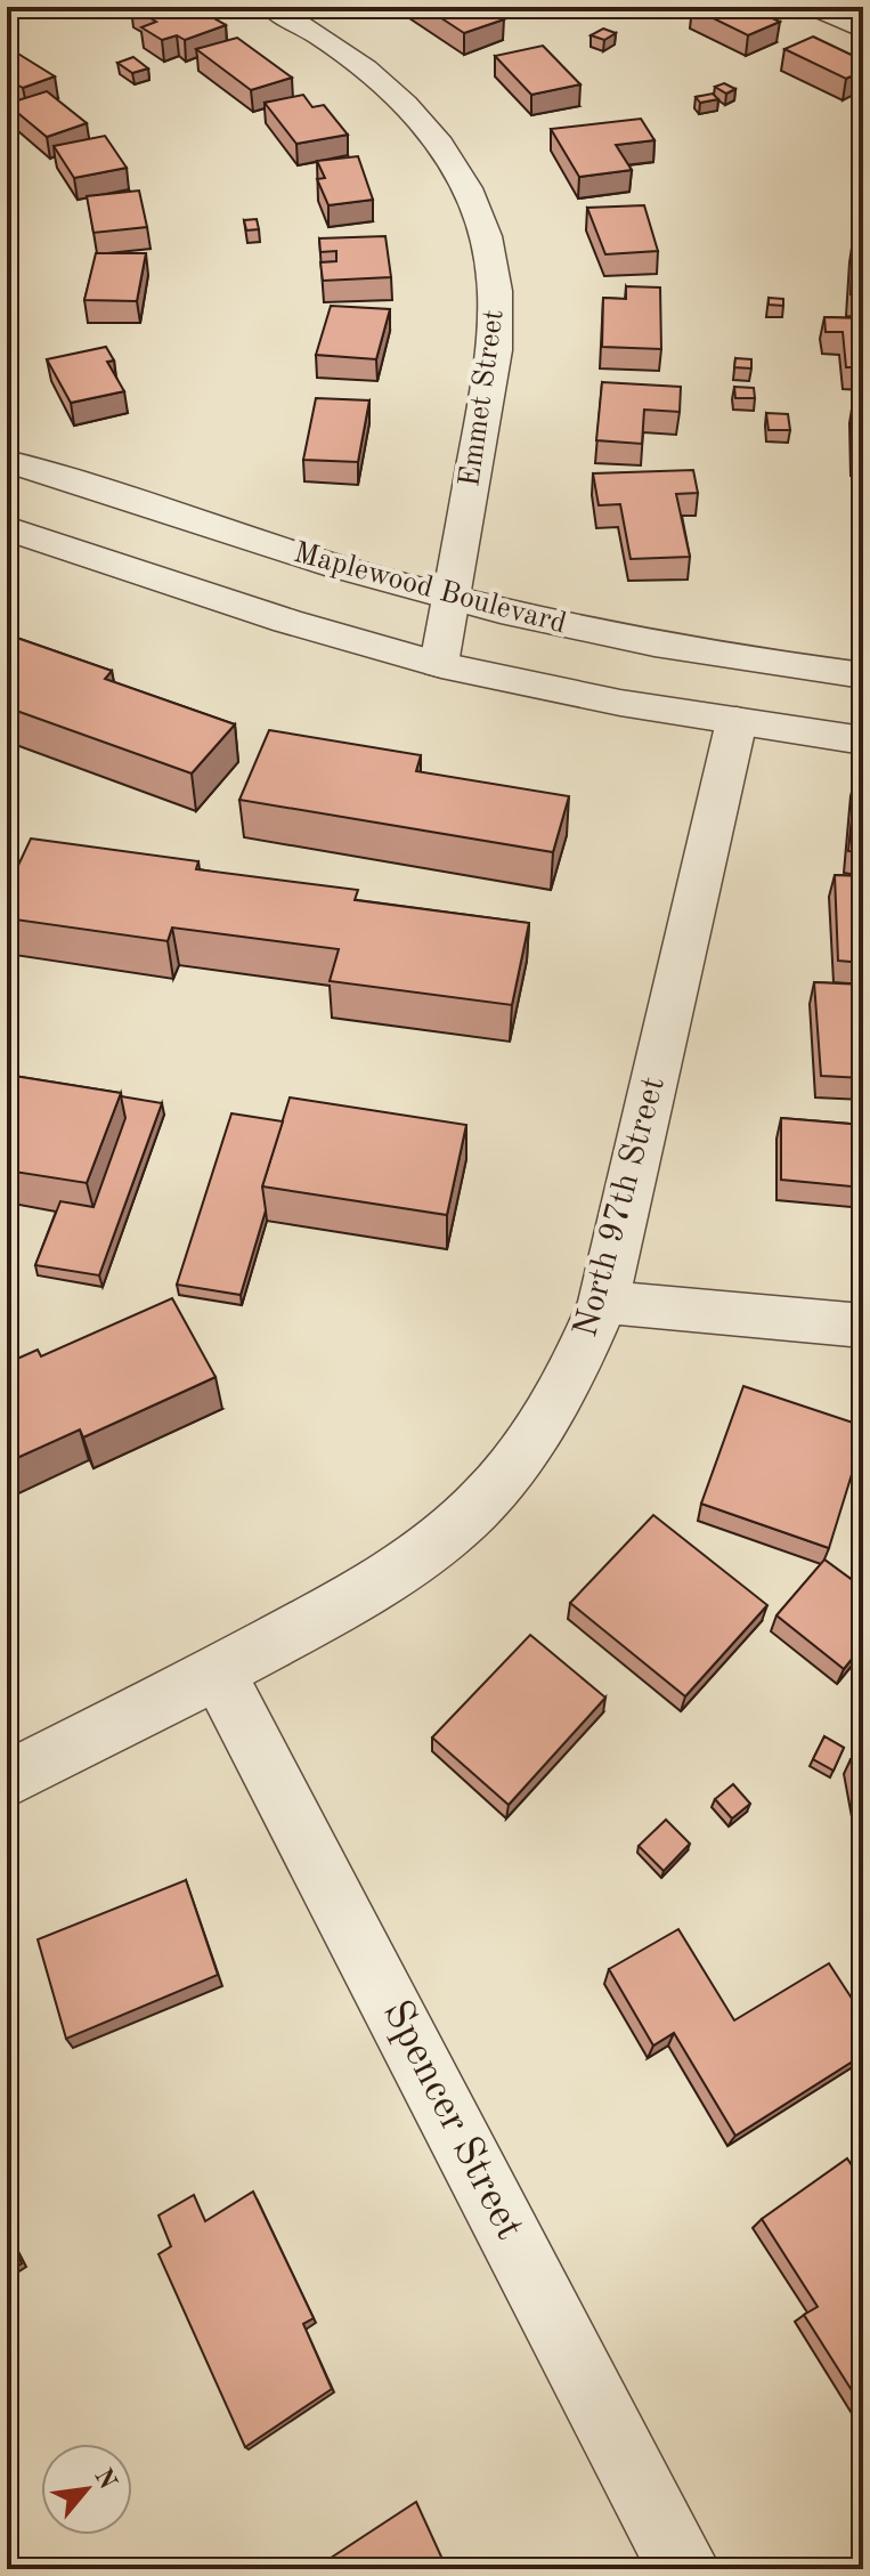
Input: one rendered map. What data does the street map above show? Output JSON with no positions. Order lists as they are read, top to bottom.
{
  "streets": {
    "street": [
      "Emmet Street",
      "Maplewood Boulevard",
      "North 97th Street",
      "Spencer Street"
    ]
  },
  "crossings": [
    ["Emmet Street", "Maplewood Boulevard"],
    ["Maplewood Boulevard", "North 97th Street"],
    ["North 97th Street", "Spencer Street"]
  ],
  "north": "top right"
}
